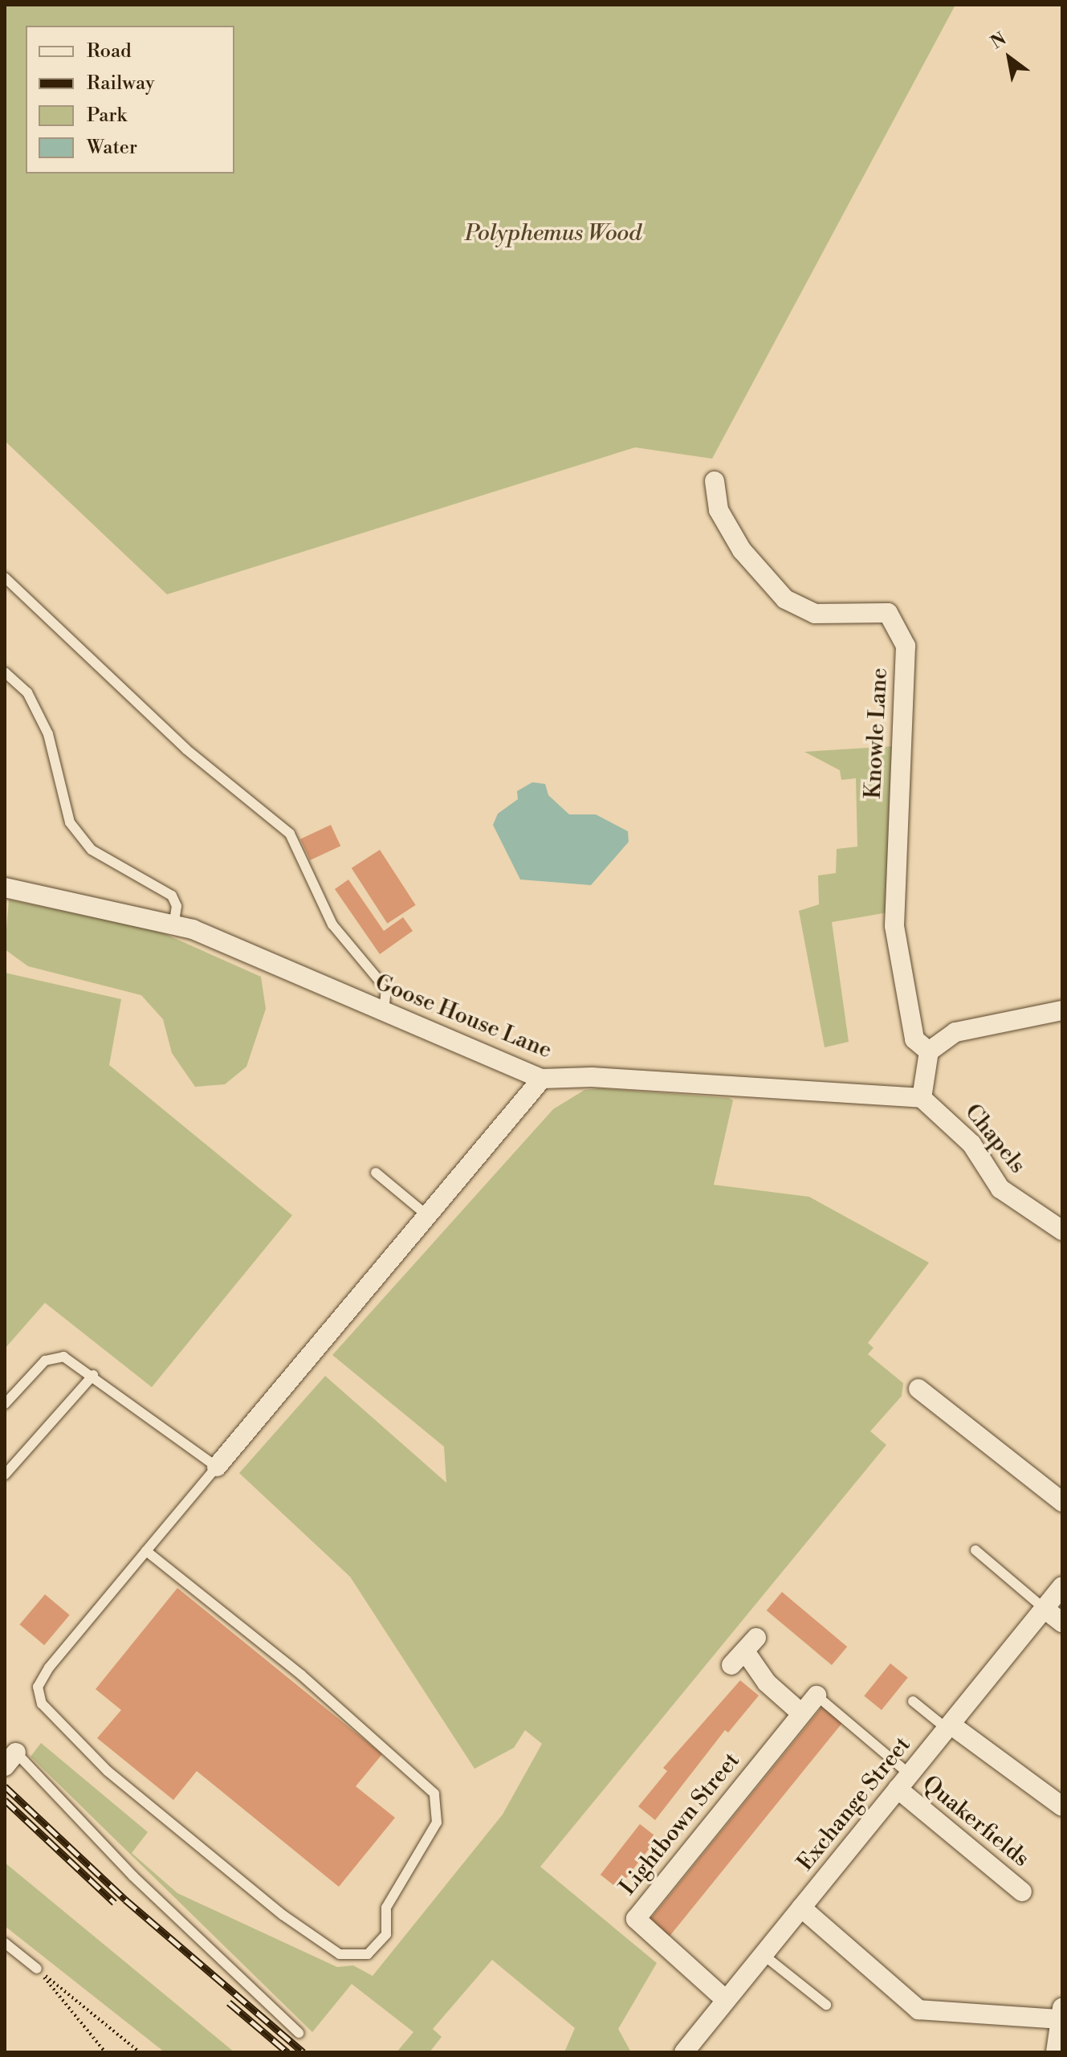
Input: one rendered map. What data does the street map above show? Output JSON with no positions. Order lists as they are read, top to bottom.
{
  "streets": {
    "street": [
      "Knowle Lane",
      "Goose House Lane",
      "Chapels",
      "Exchange Street",
      "Quakerfields",
      "Lightbown Street"
    ]
  },
  "crossings": [
    ["Goose House Lane", "Chapels"],
    ["Exchange Street", "Quakerfields"],
    ["Exchange Street", "Lightbown Street"]
  ],
  "parks": ["Polyphemus Wood"],
  "legend": [
    "Road",
    "Railway",
    "Park",
    "Water"
  ],
  "north": "top left"
}
